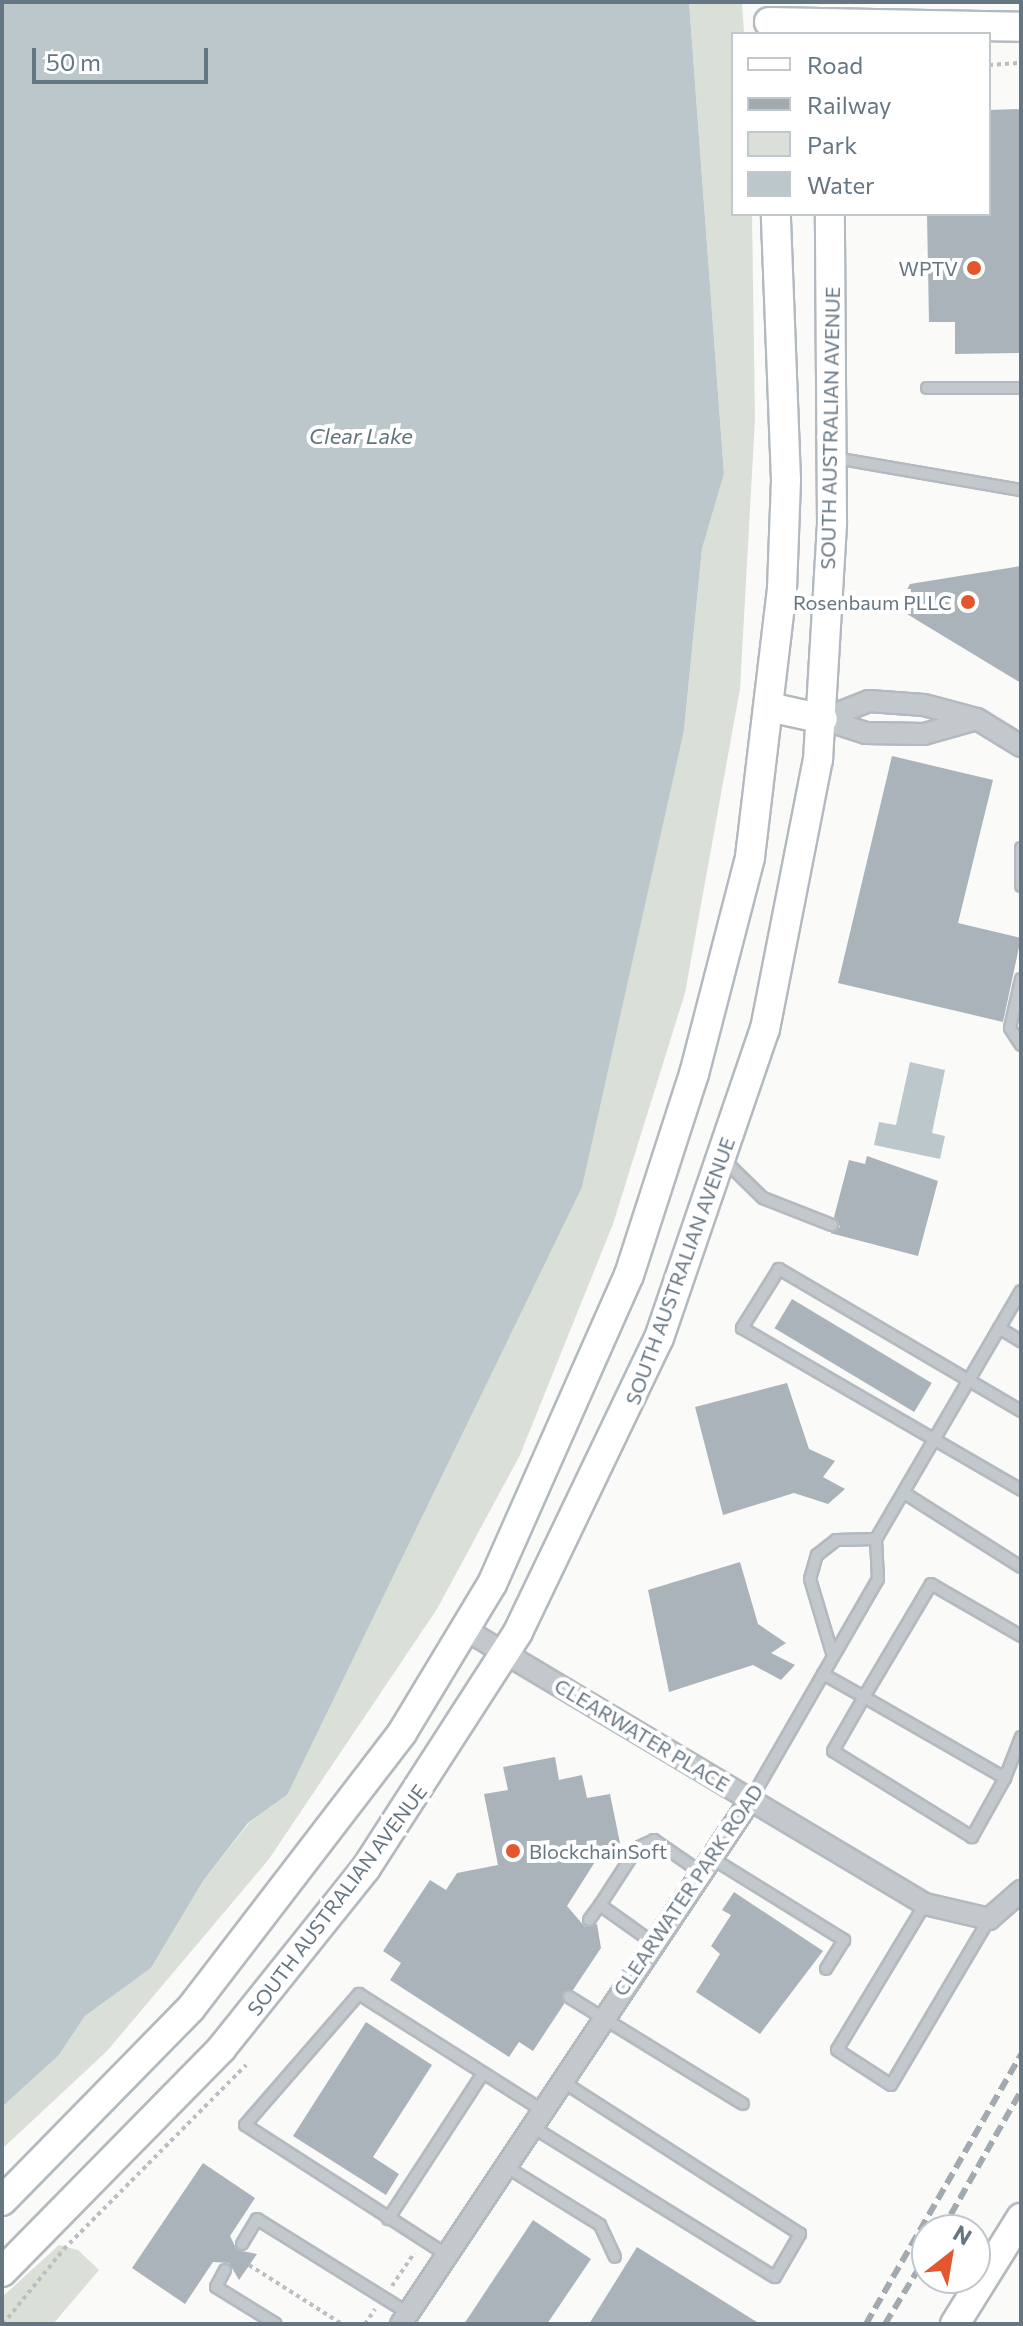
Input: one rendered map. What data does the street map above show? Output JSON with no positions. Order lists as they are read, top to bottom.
{
  "streets": {
    "main road": ["SOUTH AUSTRALIAN AVENUE"],
    "street": ["CLEARWATER PLACE", "CLEARWATER PARK ROAD"]
  },
  "crossings": [
    ["SOUTH AUSTRALIAN AVENUE", "CLEARWATER PLACE"],
    ["CLEARWATER PLACE", "CLEARWATER PARK ROAD"]
  ],
  "water": ["Clear Lake"],
  "places": ["WPTV", "Rosenbaum PLLC", "BlockchainSoft"],
  "legend": [
    "Road",
    "Railway",
    "Park",
    "Water"
  ],
  "scale_bar": "50 m",
  "north": "top right"
}
